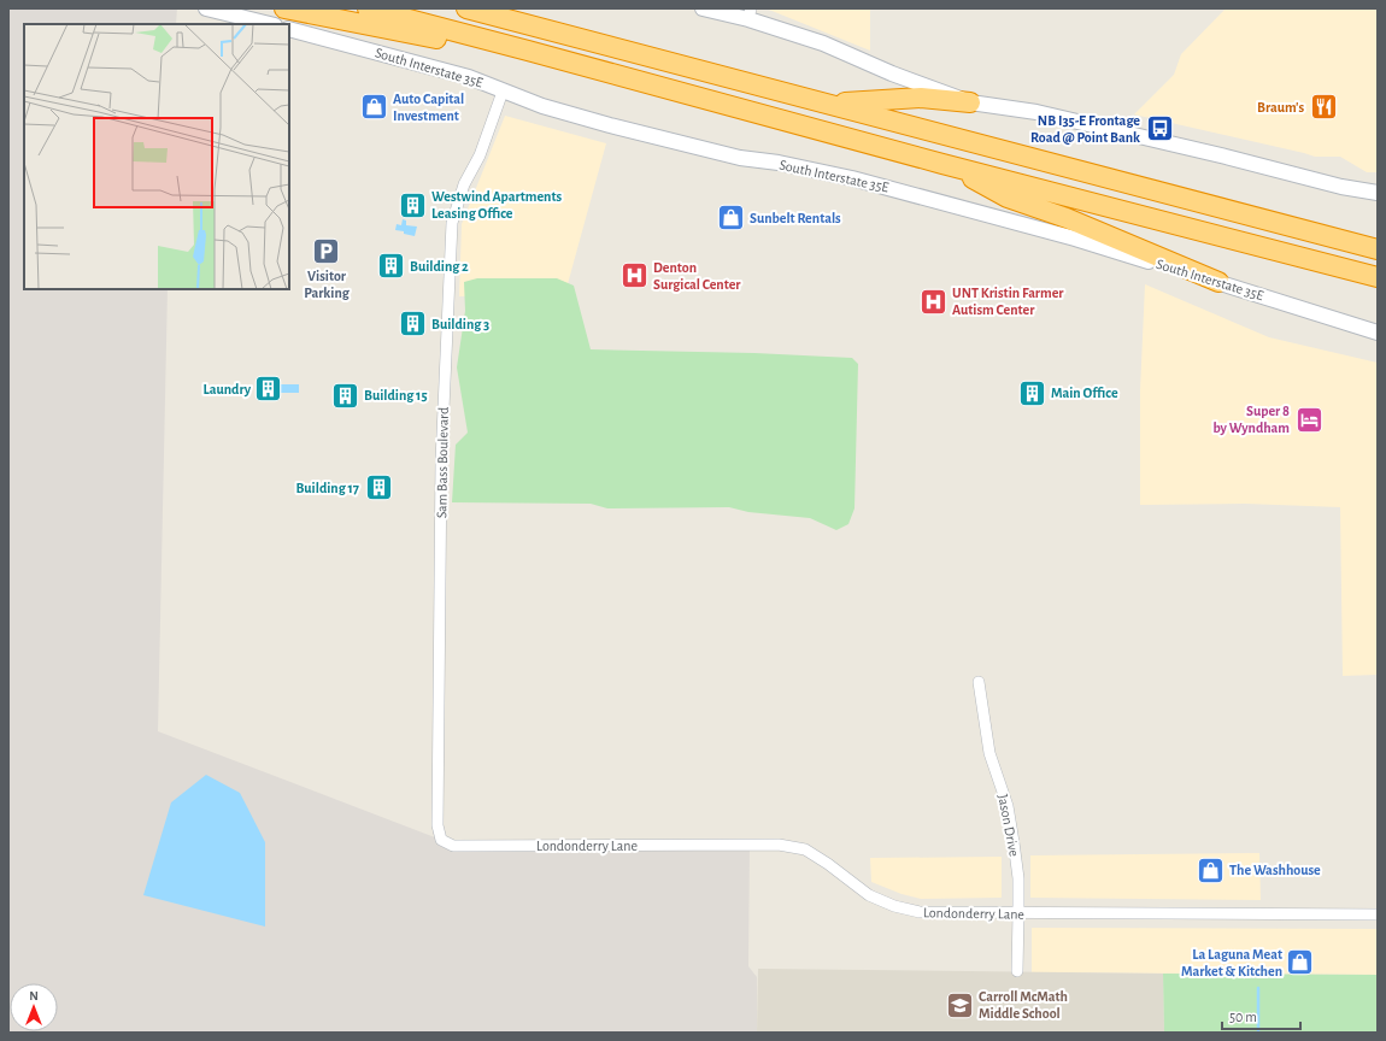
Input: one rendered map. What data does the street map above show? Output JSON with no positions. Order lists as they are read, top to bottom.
{
  "streets": {
    "main road": ["South Interstate 35E"],
    "street": ["Sam Bass Boulevard", "Jason Drive", "Londonderry Lane"]
  },
  "crossings": [
    ["South Interstate 35E", "Sam Bass Boulevard"],
    ["Sam Bass Boulevard", "Londonderry Lane"],
    ["Jason Drive", "Londonderry Lane"]
  ],
  "places": {
    "shop": [
      "Auto Capital Investment",
      "Sunbelt Rentals",
      "The Washhouse",
      "La Laguna Meat Market & Kitchen"
    ],
    "restaurant": ["Braum's"],
    "bus stop": ["NB I35-E Frontage Road @ Point Bank"],
    "building": [
      "Westwind Apartments Leasing Office",
      "Building 2",
      "Building 3",
      "Laundry",
      "Main Office",
      "Building 15",
      "Building 17"
    ],
    "parking": ["Visitor Parking"],
    "hospital": ["Denton Surgical Center", "UNT Kristin Farmer Autism Center"],
    "hotel": ["Super 8 by Wyndham"],
    "school or university": ["Carroll McMath Middle School"]
  },
  "scale_bar": "50 m",
  "north": "top"
}
